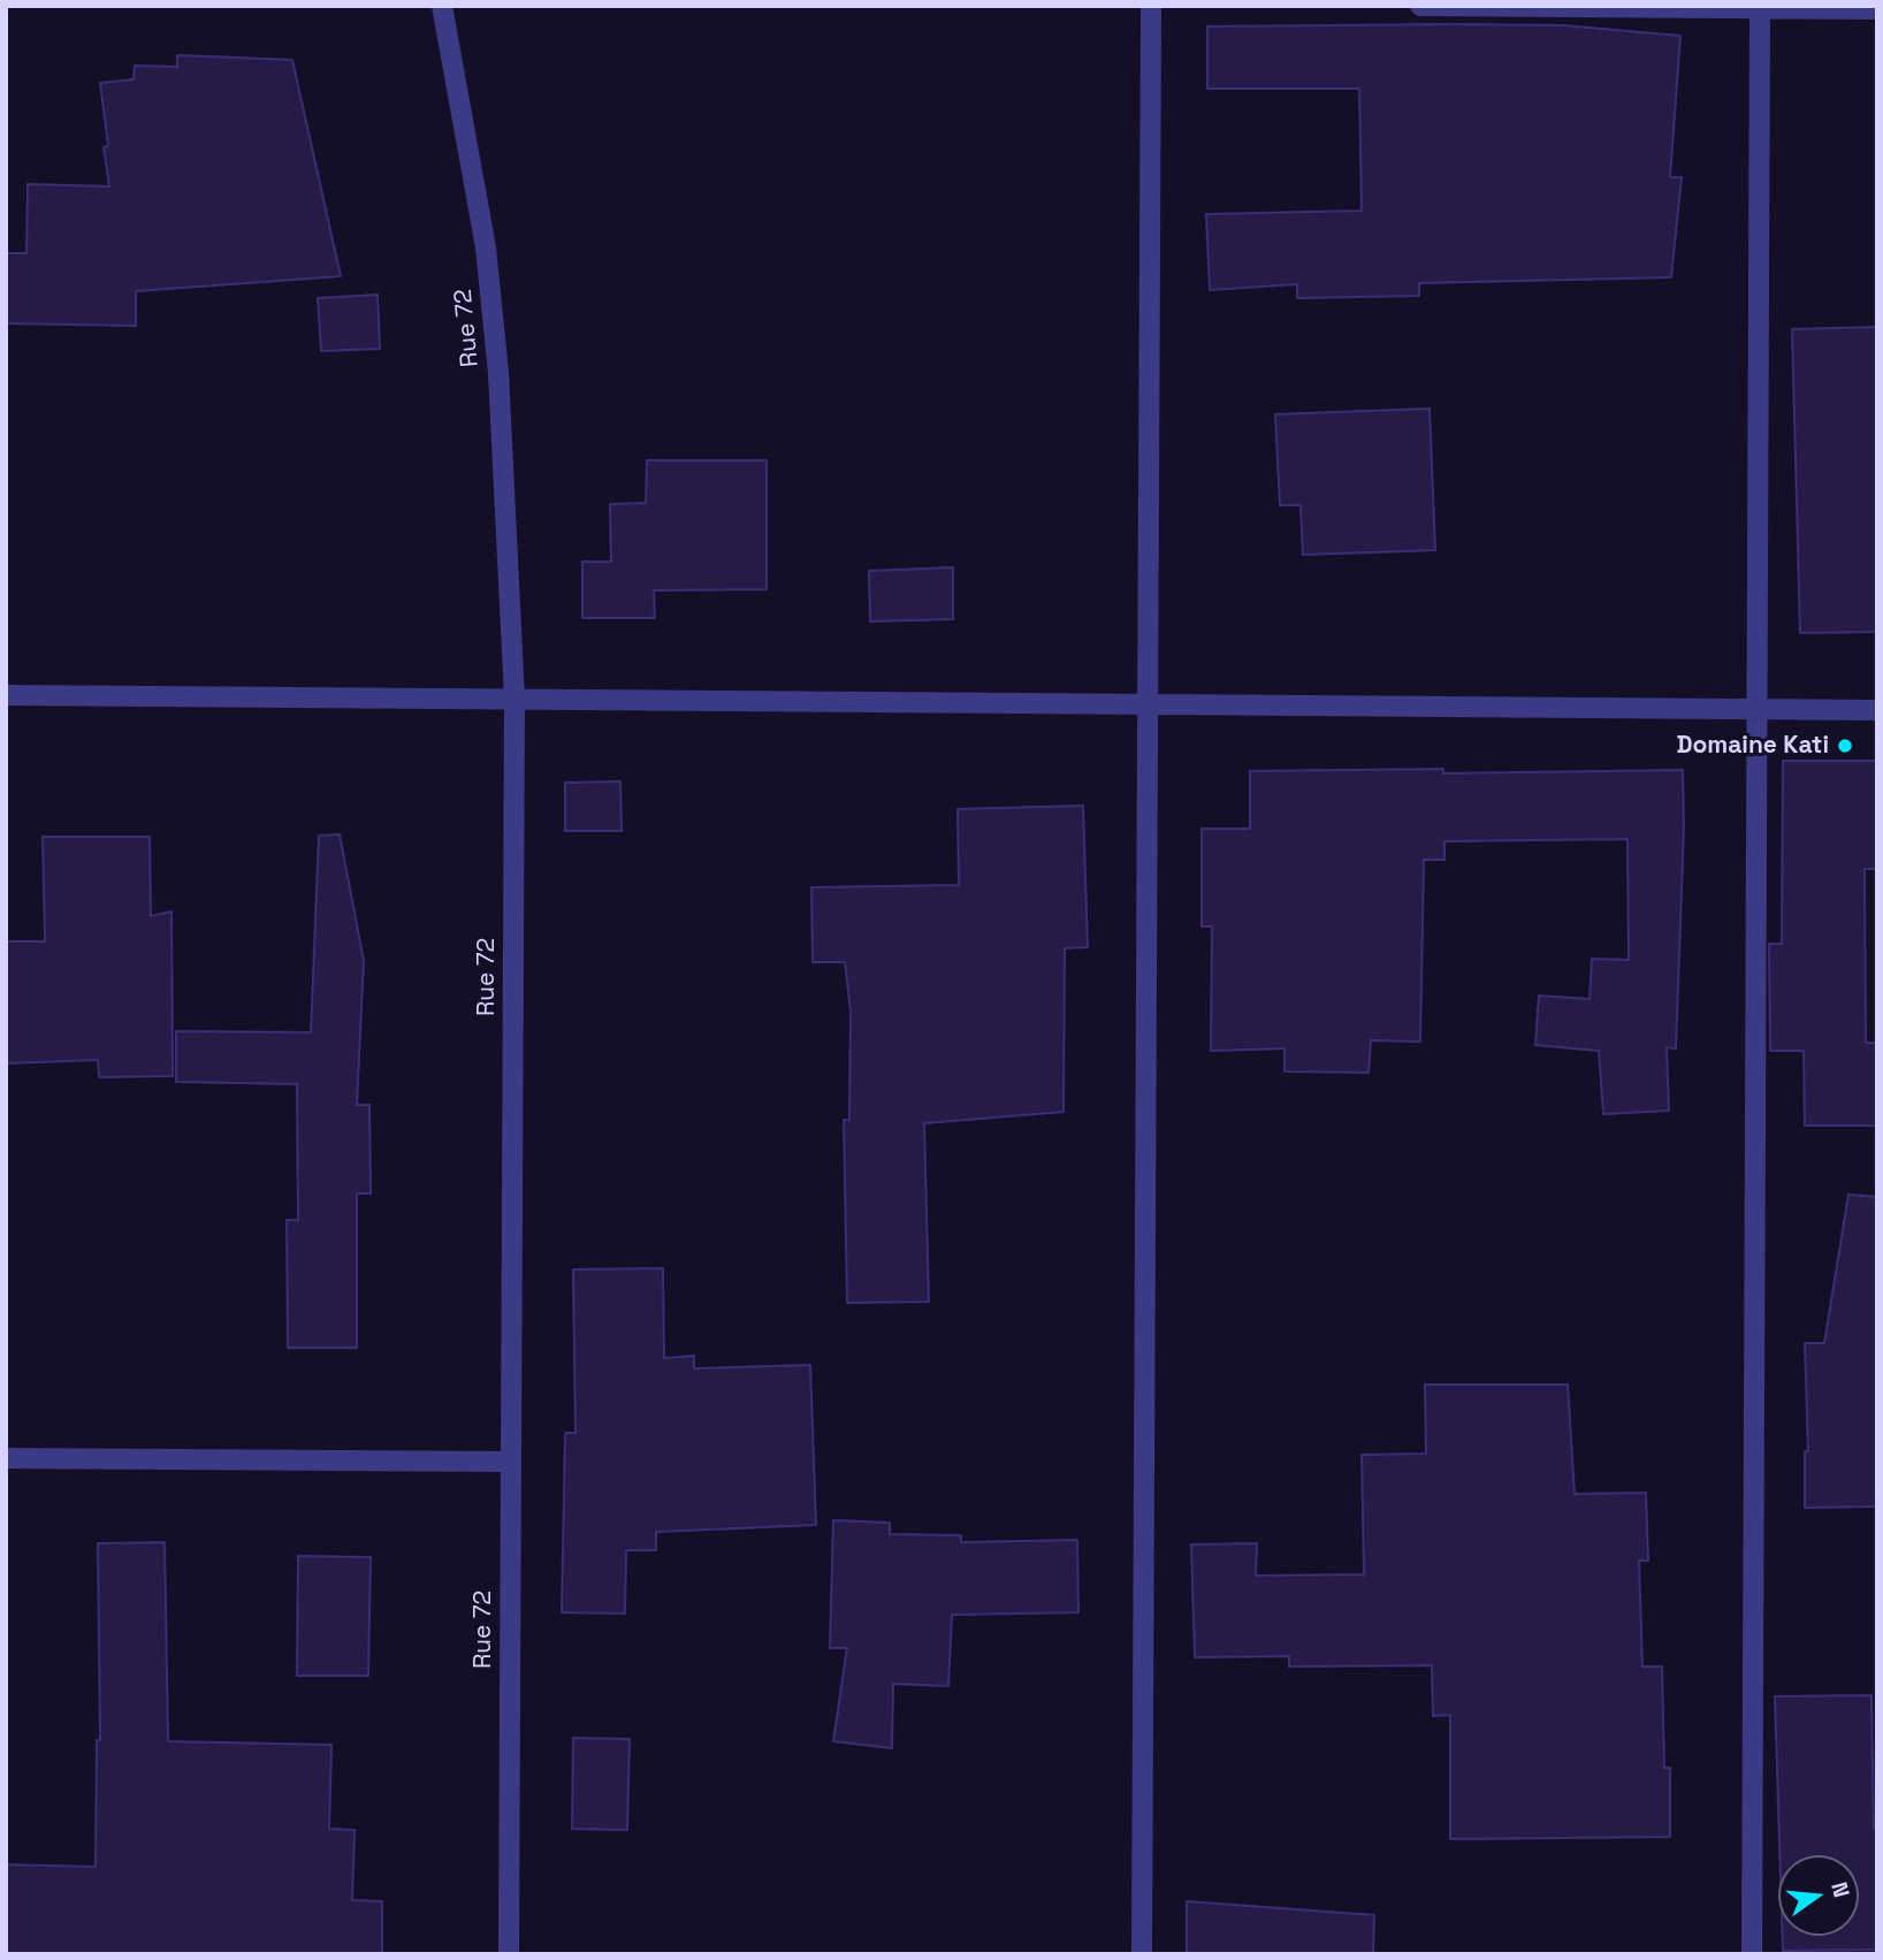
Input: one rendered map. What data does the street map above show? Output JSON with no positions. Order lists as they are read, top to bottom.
{
  "streets": {
    "street": ["Rue 72"]
  },
  "places": ["Domaine Kati"],
  "north": "right"
}
